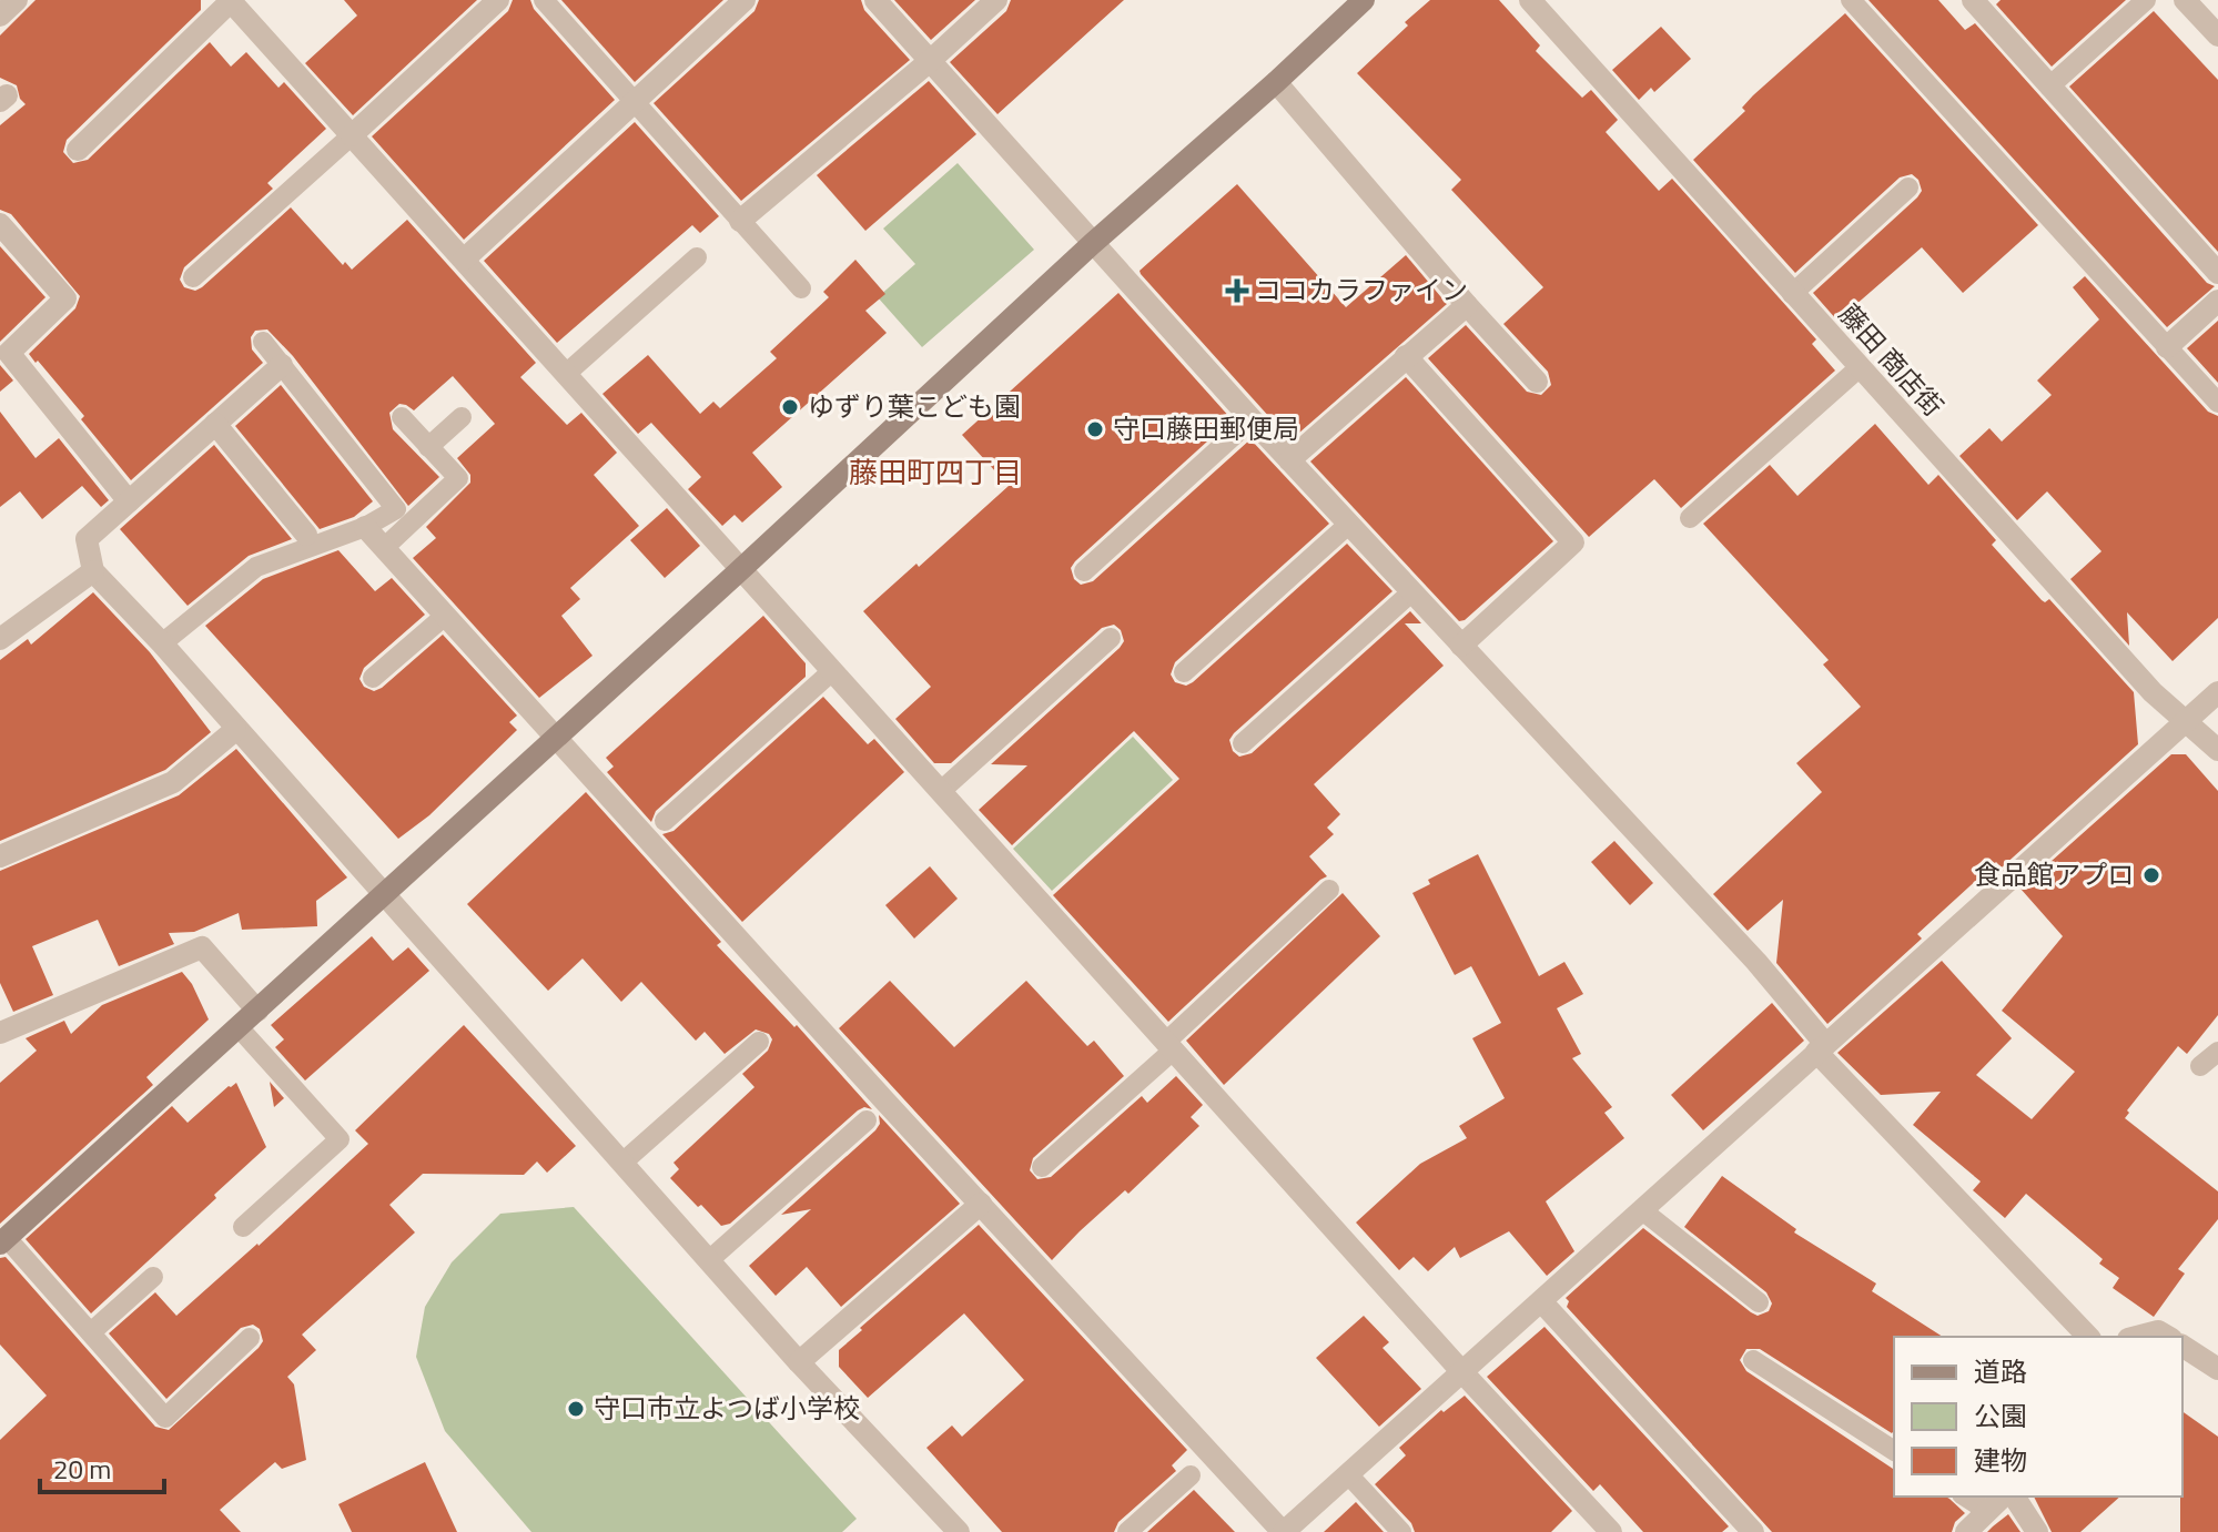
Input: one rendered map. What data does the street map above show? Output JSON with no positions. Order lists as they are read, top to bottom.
{
  "streets": {
    "street": ["藤田 商店街"]
  },
  "districts": ["藤田町四丁目"],
  "places": {
    "health": ["ココカラファイン"],
    "other": [
      "ゆずり葉こども園",
      "守口藤田郵便局",
      "食品館アプロ",
      "守口市立よつば小学校"
    ]
  },
  "legend": ["道路", "公園", "建物"],
  "scale_bar": "20 m"
}
